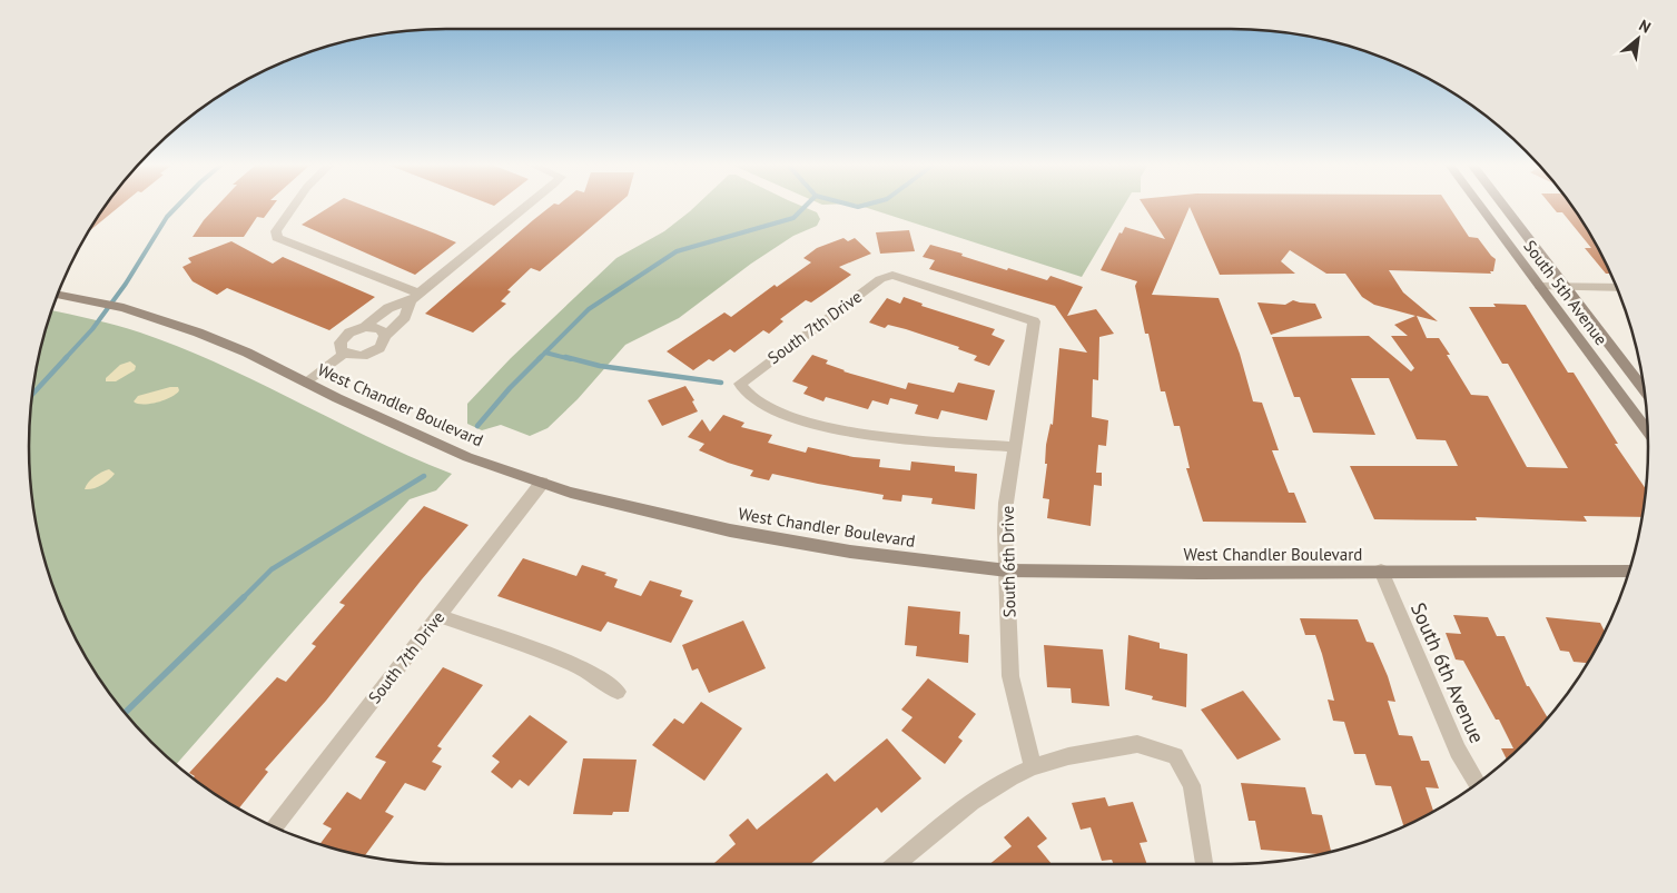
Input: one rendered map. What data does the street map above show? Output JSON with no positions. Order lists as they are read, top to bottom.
{
  "streets": {
    "main road": ["South 5th Avenue", "West Chandler Boulevard"],
    "street": ["South 7th Drive", "South 6th Drive", "South 6th Avenue"]
  },
  "crossings": [
    ["South 7th Drive", "West Chandler Boulevard"],
    ["South 7th Drive", "South 6th Drive"],
    ["West Chandler Boulevard", "South 6th Drive"],
    ["West Chandler Boulevard", "South 6th Avenue"]
  ],
  "north": "top right"
}
